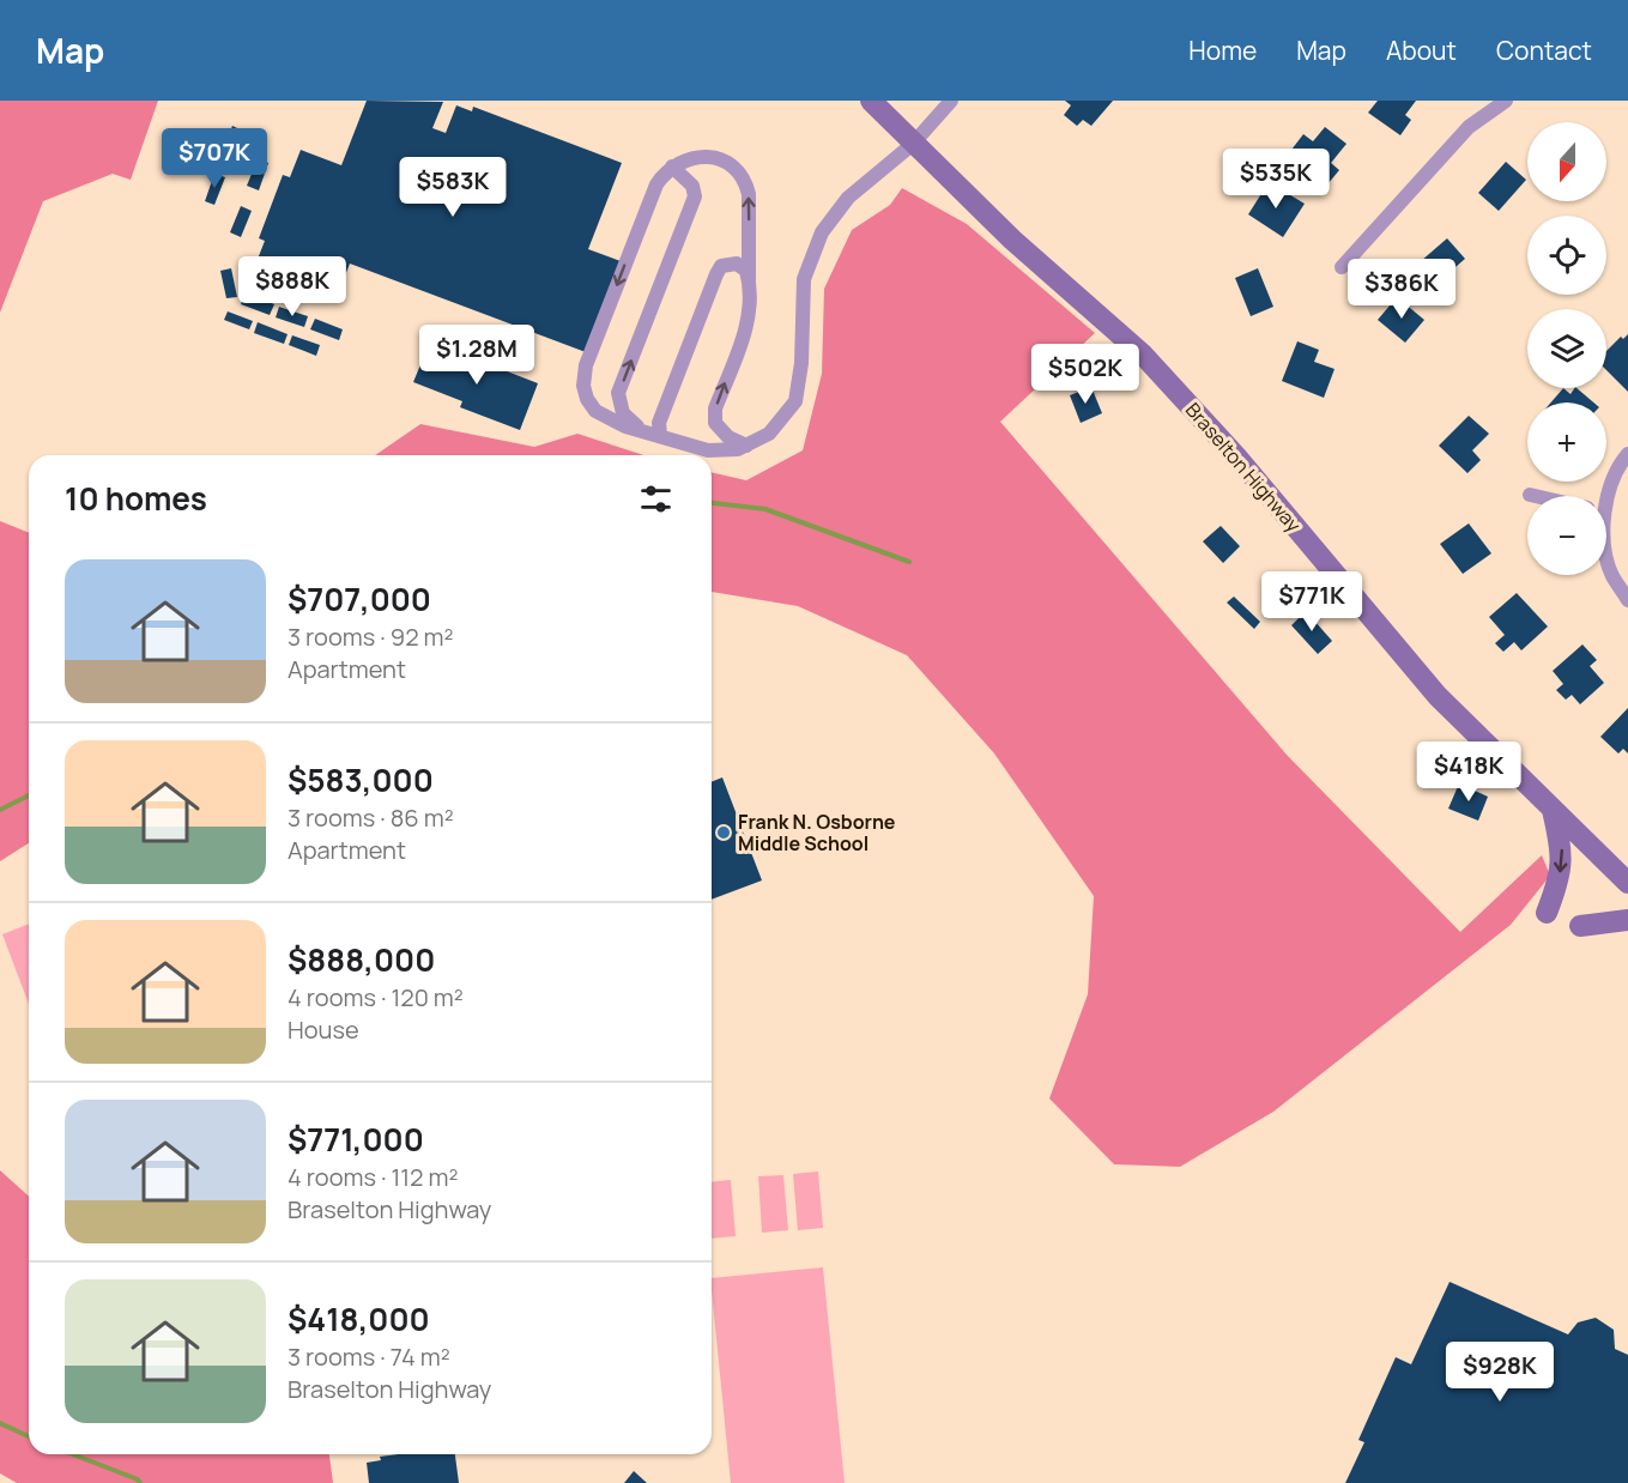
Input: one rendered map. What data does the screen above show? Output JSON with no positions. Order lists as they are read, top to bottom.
{
  "streets": {
    "main road": ["Braselton Highway"]
  },
  "places": ["Frank N. Osborne Middle School"],
  "north": "bottom",
  "page": {
    "header": "Map",
    "nav": [
      "Home",
      "Map",
      "About",
      "Contact"
    ],
    "map_buttons": ["+", "−"],
    "price": [
      "$707K",
      "$535K",
      "$583K",
      "$888K",
      "$386K",
      "$1.28M",
      "$502K",
      "$771K",
      "$418K",
      "$928K"
    ],
    "heading": "10 homes",
    "list": [
      {
        "name": "$707,000",
        "note": "3 rooms · 92 m² · Apartment"
      },
      {
        "name": "$583,000",
        "note": "3 rooms · 86 m² · Apartment"
      },
      {
        "name": "$888,000",
        "note": "4 rooms · 120 m² · House"
      },
      {
        "name": "$771,000",
        "note": "4 rooms · 112 m² · Braselton Highway"
      },
      {
        "name": "$418,000",
        "note": "3 rooms · 74 m² · Braselton Highway"
      }
    ]
  }
}
